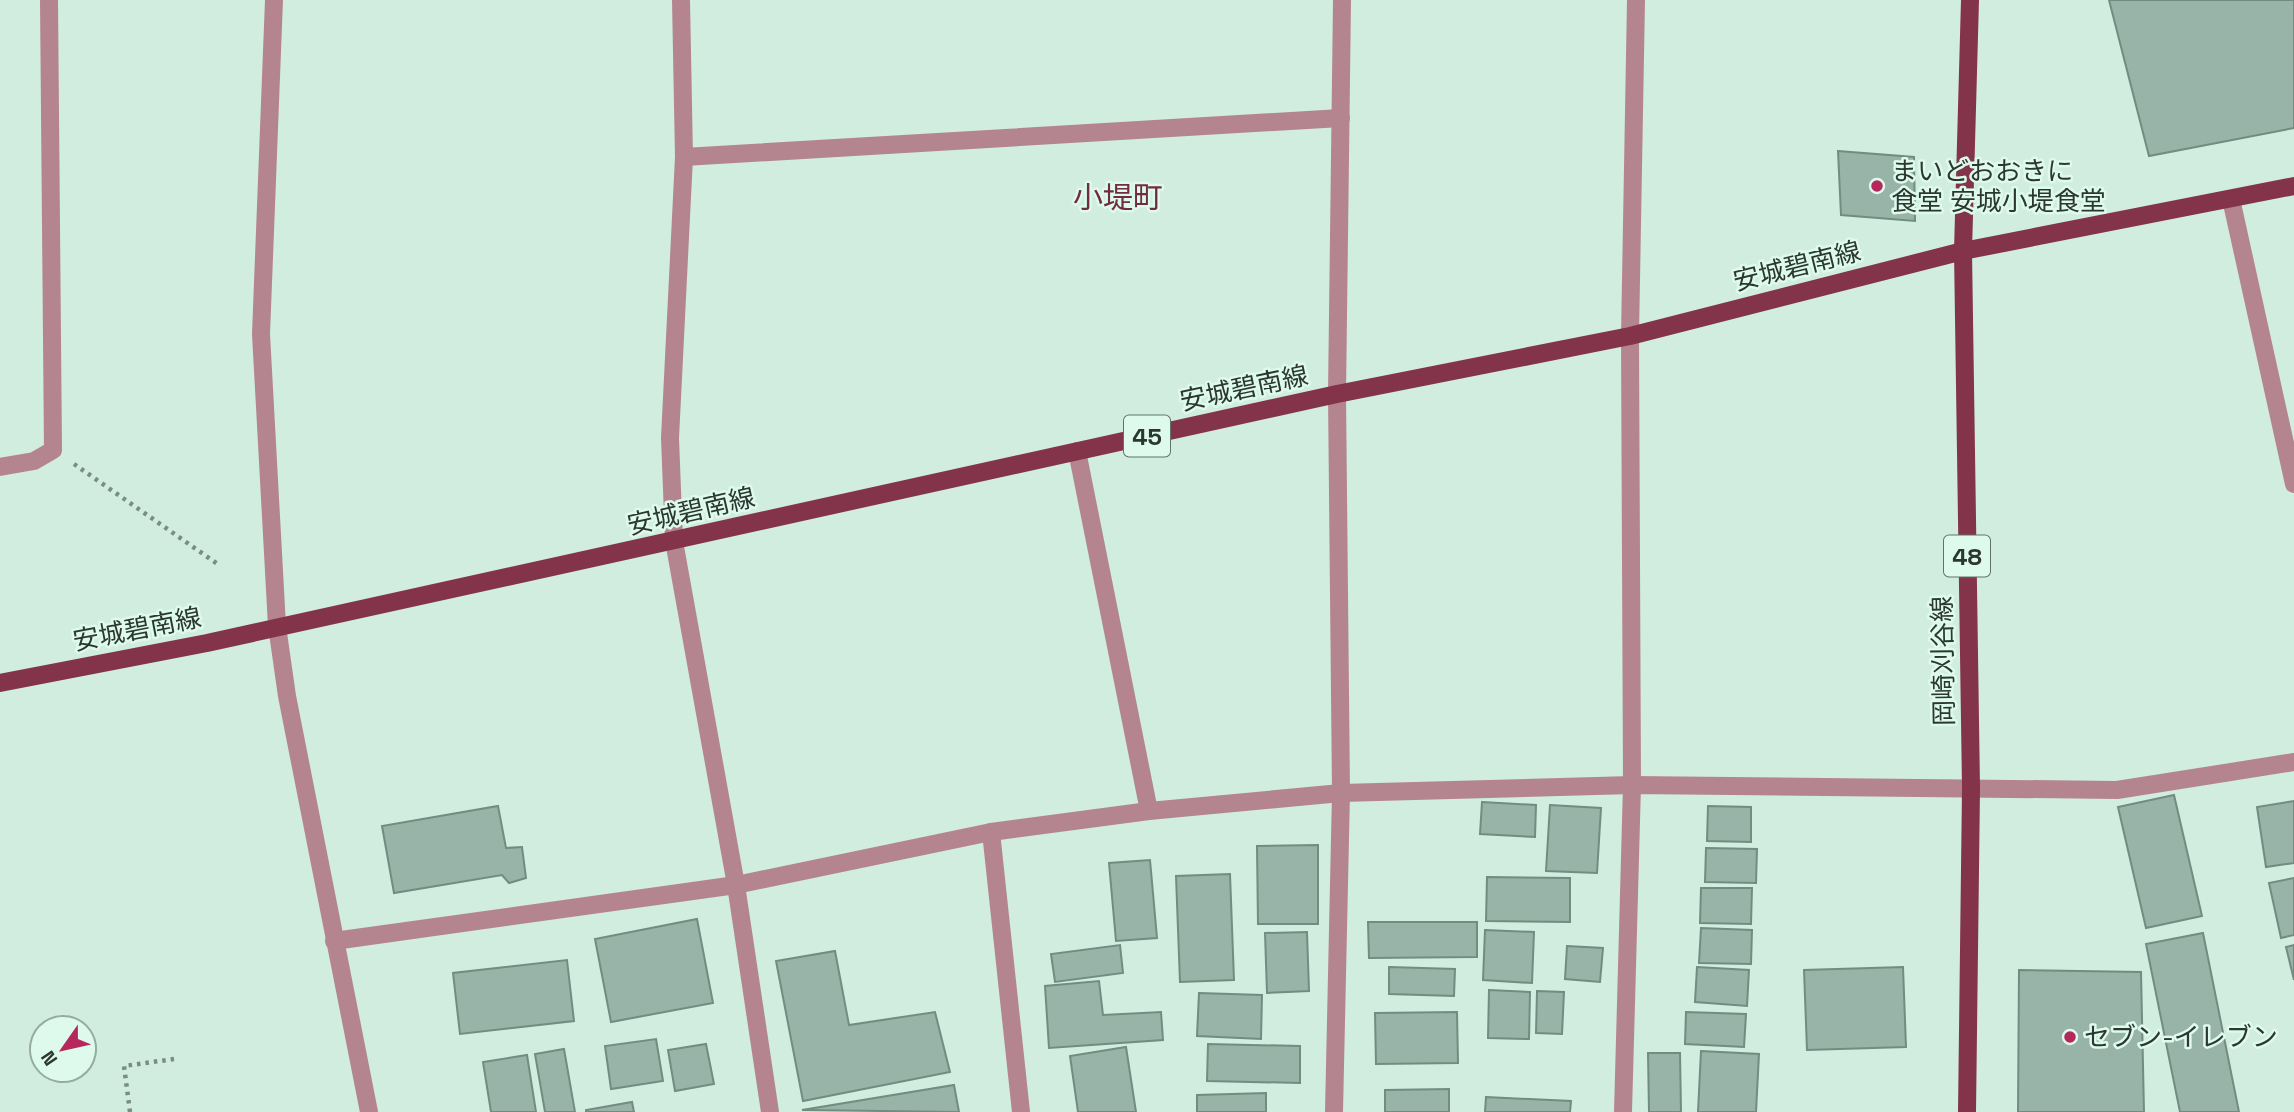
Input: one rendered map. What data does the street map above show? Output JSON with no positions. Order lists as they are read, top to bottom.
{
  "streets": {
    "main road": [
      "安城碧南線",
      "45",
      "48",
      "岡崎刈谷線"
    ]
  },
  "crossings": [
    ["安城碧南線", "岡崎刈谷線"]
  ],
  "districts": ["小堤町"],
  "places": ["まいどおおきに 食堂 安城小堤食堂", "セブン-イレブン"],
  "north": "bottom left"
}
